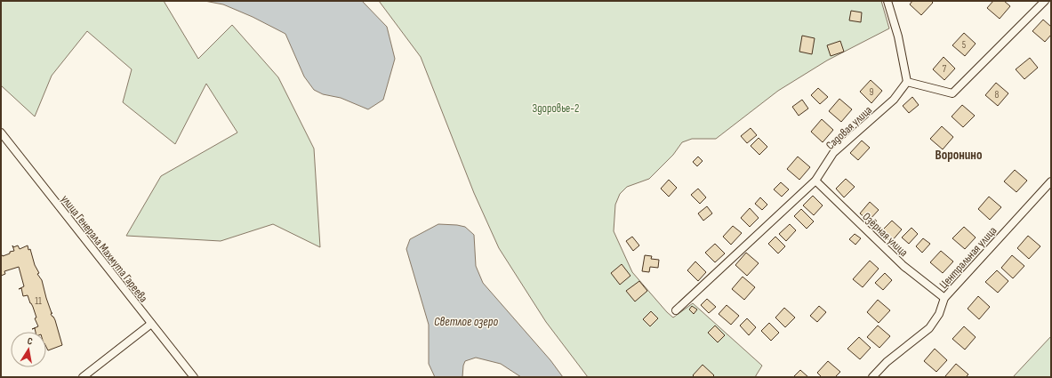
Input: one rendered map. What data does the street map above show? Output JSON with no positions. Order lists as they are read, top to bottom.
{
  "streets": {
    "street": [
      "Садовая улица",
      "Озёрная улица",
      "улица Генерала Махмута Гареева",
      "Центральная улица"
    ]
  },
  "crossings": [
    ["Садовая улица", "Озёрная улица"],
    ["Озёрная улица", "Центральная улица"]
  ],
  "districts": ["Воронино"],
  "water": ["Светлое озеро"],
  "parks": ["Здоровье-2"],
  "house_numbers": [
    "5",
    "7",
    "9",
    "8",
    "11"
  ],
  "north": "top"
}
